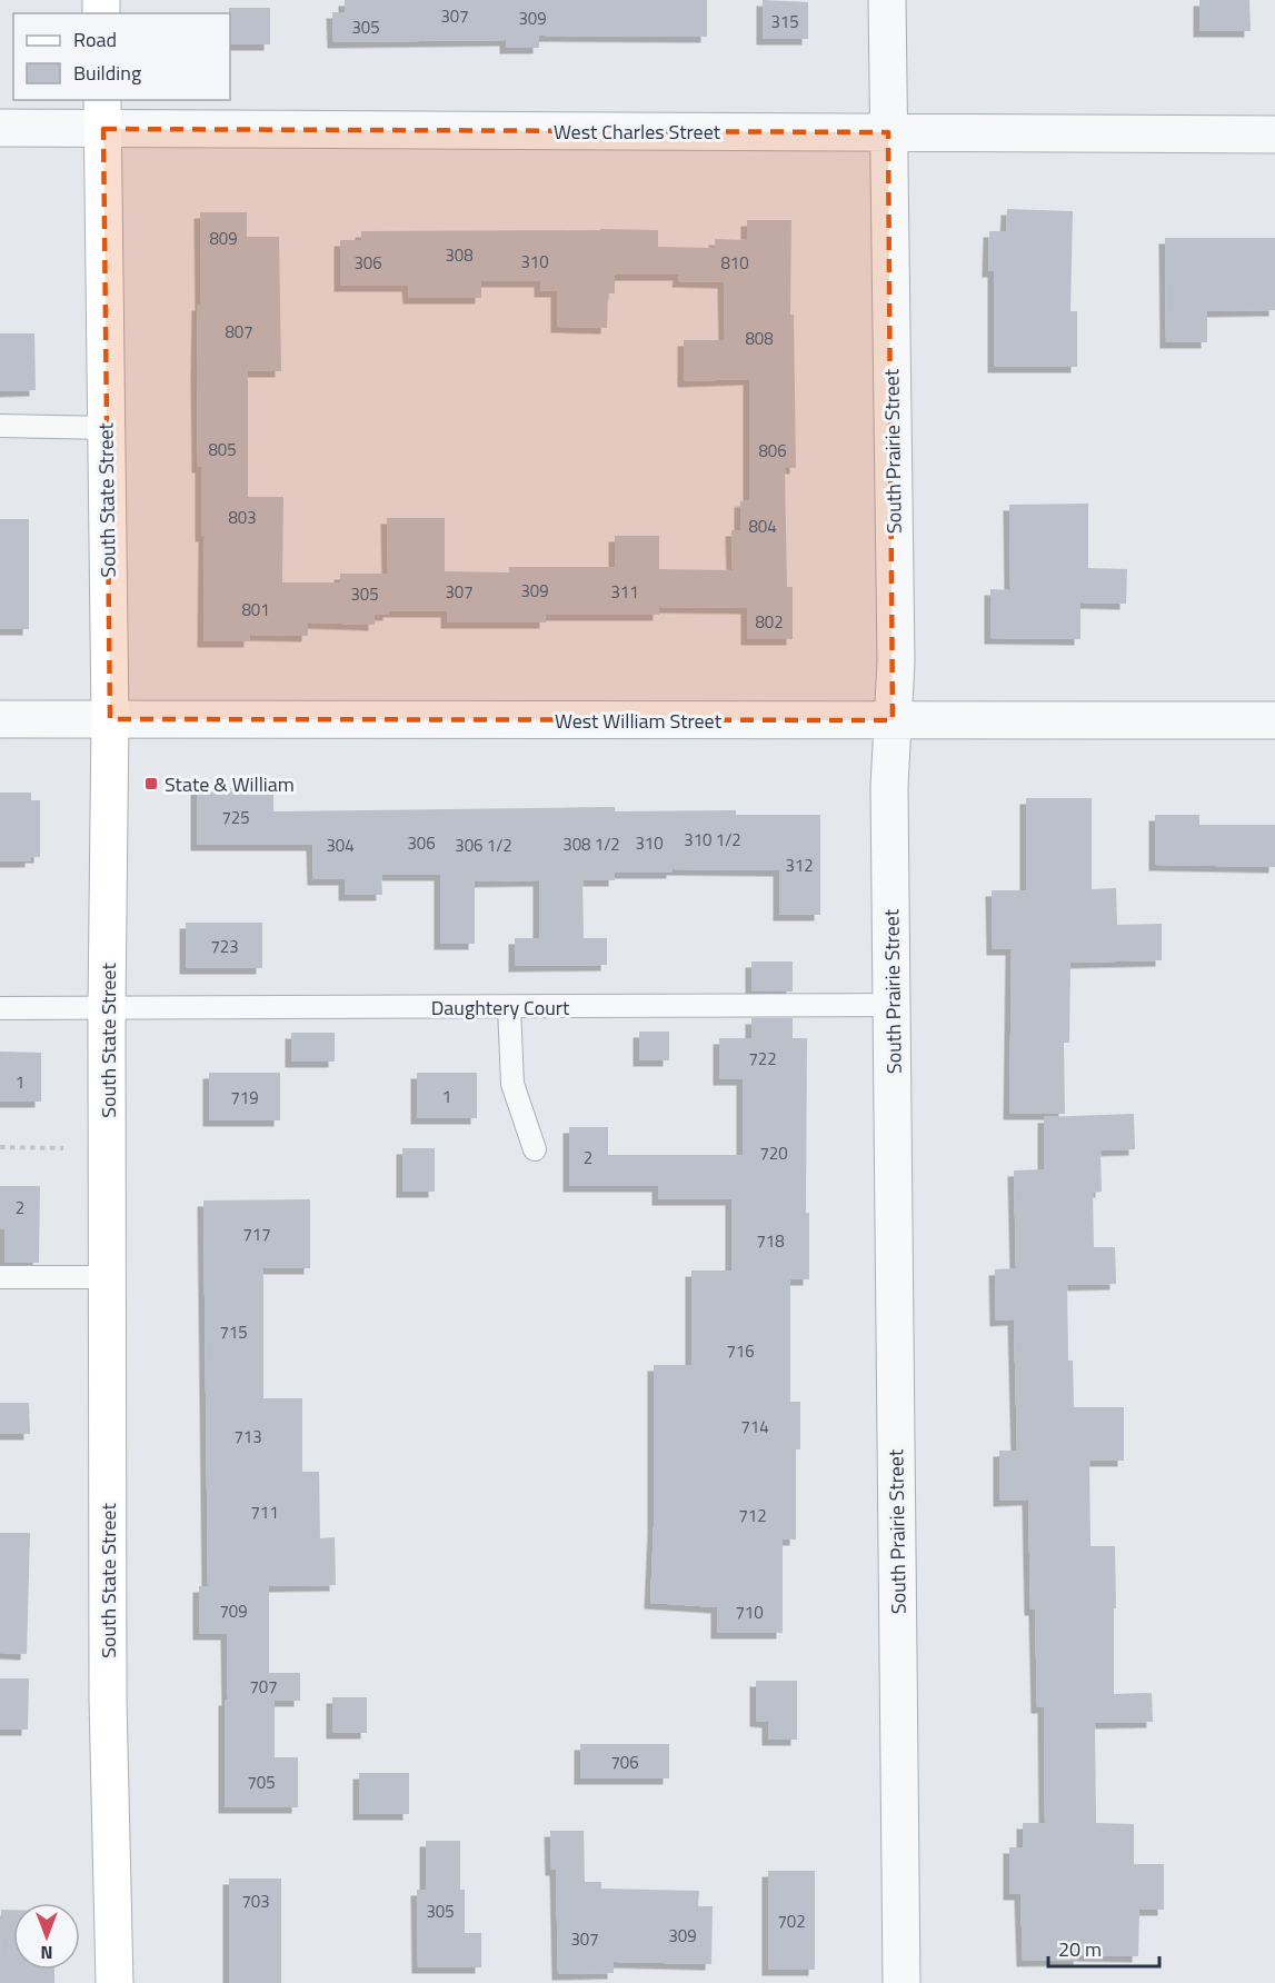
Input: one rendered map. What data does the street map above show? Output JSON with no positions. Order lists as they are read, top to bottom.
{
  "streets": {
    "main road": ["South State Street"],
    "street": ["West Charles Street", "South Prairie Street", "West William Street"],
    "lane": ["Daughtery Court"]
  },
  "crossings": [
    ["West Charles Street", "South Prairie Street"],
    ["West Charles Street", "South State Street"],
    ["South Prairie Street", "West William Street"],
    ["South Prairie Street", "Daughtery Court"],
    ["South State Street", "West William Street"],
    ["South State Street", "Daughtery Court"]
  ],
  "places": {
    "transit": ["State & William"]
  },
  "house_numbers": [
    "307",
    "309",
    "315",
    "305",
    "809",
    "308",
    "310",
    "306",
    "810",
    "807",
    "808",
    "805",
    "806",
    "803",
    "804",
    "309",
    "307",
    "311",
    "305",
    "801",
    "802",
    "725",
    "310 1/2",
    "306",
    "310",
    "308 1/2",
    "304",
    "306 1/2",
    "312",
    "723",
    "722",
    "1",
    "1",
    "719",
    "720",
    "2",
    "2",
    "717",
    "718",
    "715",
    "716",
    "714",
    "713",
    "711",
    "712",
    "709",
    "710",
    "707",
    "706",
    "705",
    "703",
    "305",
    "702",
    "309",
    "307"
  ],
  "legend": ["Road", "Building"],
  "scale_bar": "20 m",
  "north": "bottom"
}
